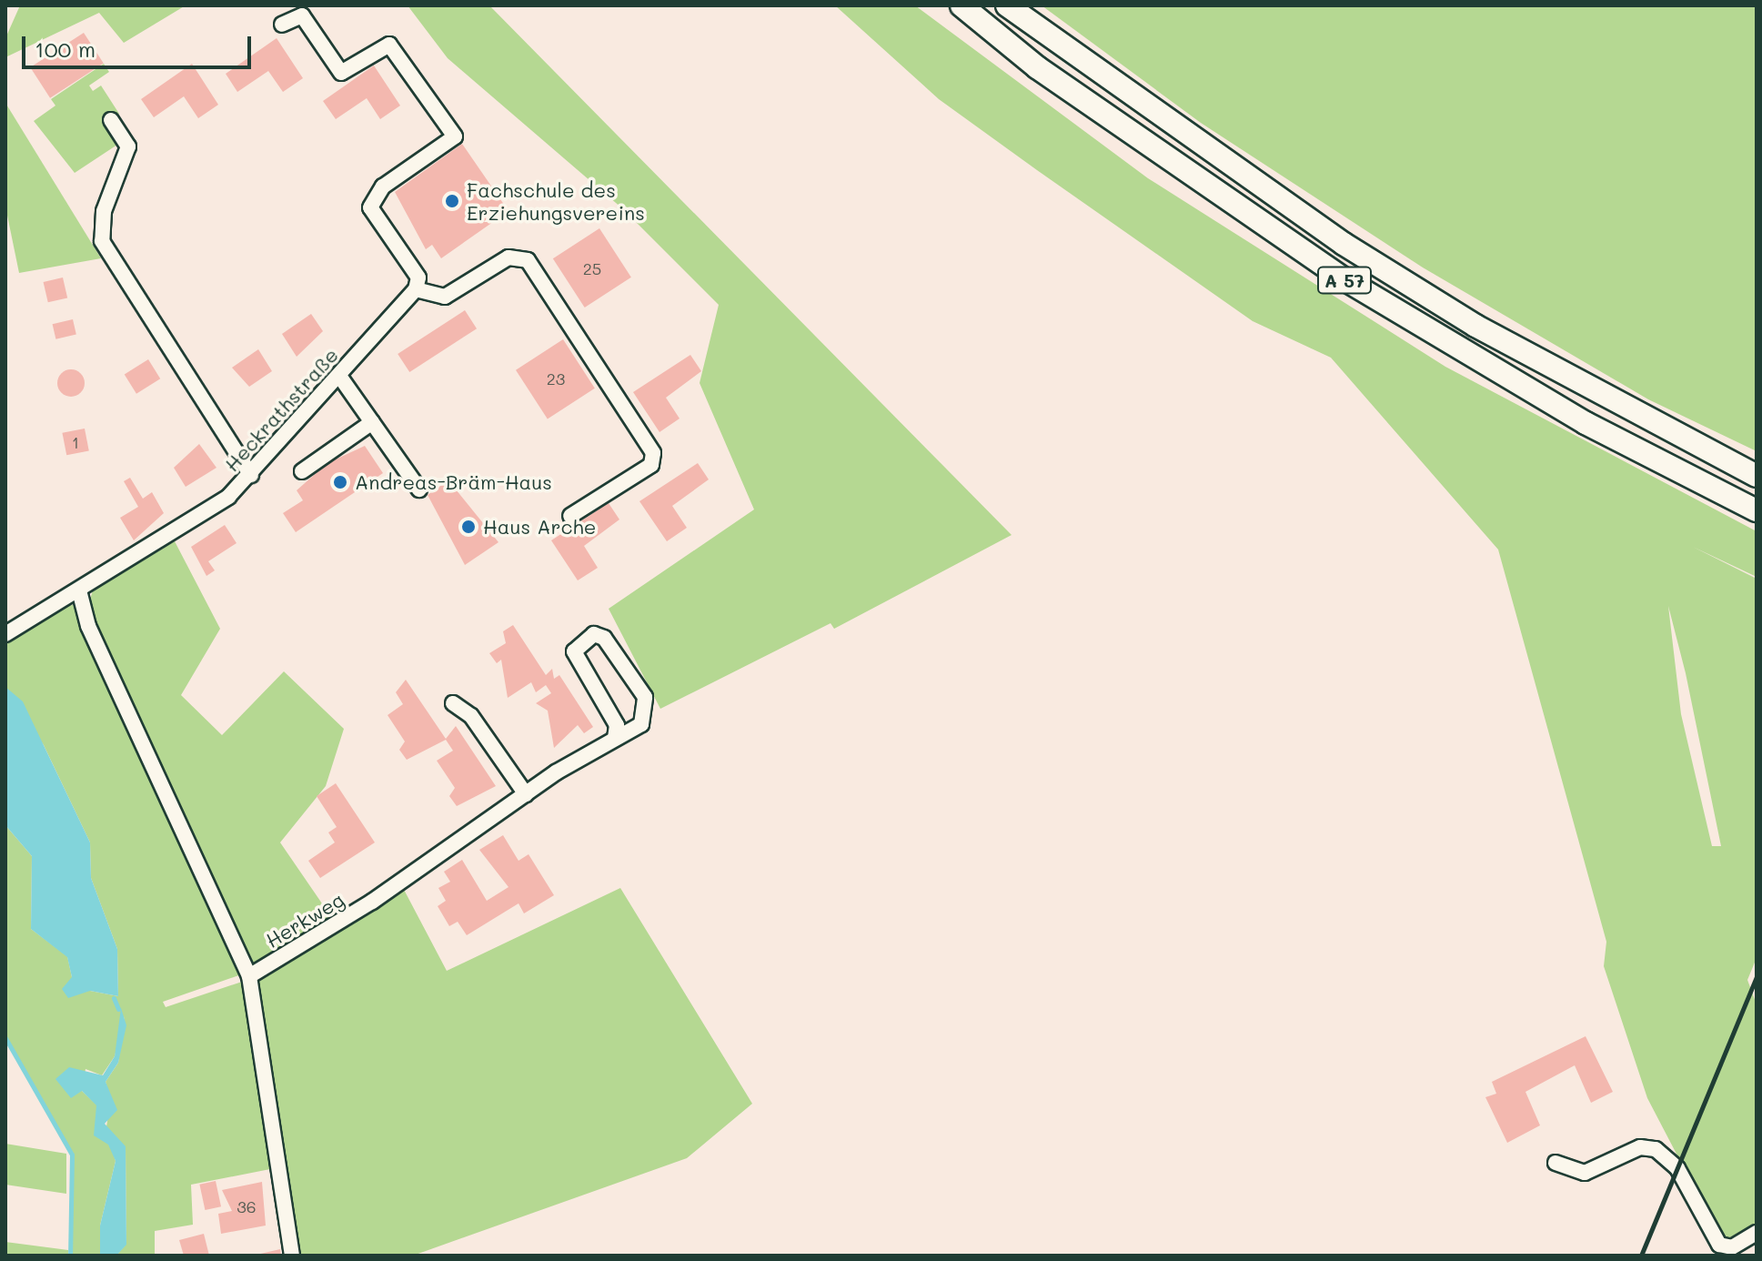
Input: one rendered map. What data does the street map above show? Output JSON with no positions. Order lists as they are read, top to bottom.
{
  "streets": {
    "highway": ["A 57"],
    "street": ["Heckrathstraße", "Herkweg"]
  },
  "places": ["Fachschule des Erziehungsvereins", "Andreas-Bräm-Haus", "Haus Arche"],
  "house_numbers": [
    "25",
    "23",
    "1",
    "36"
  ],
  "scale_bar": "100 m"
}
